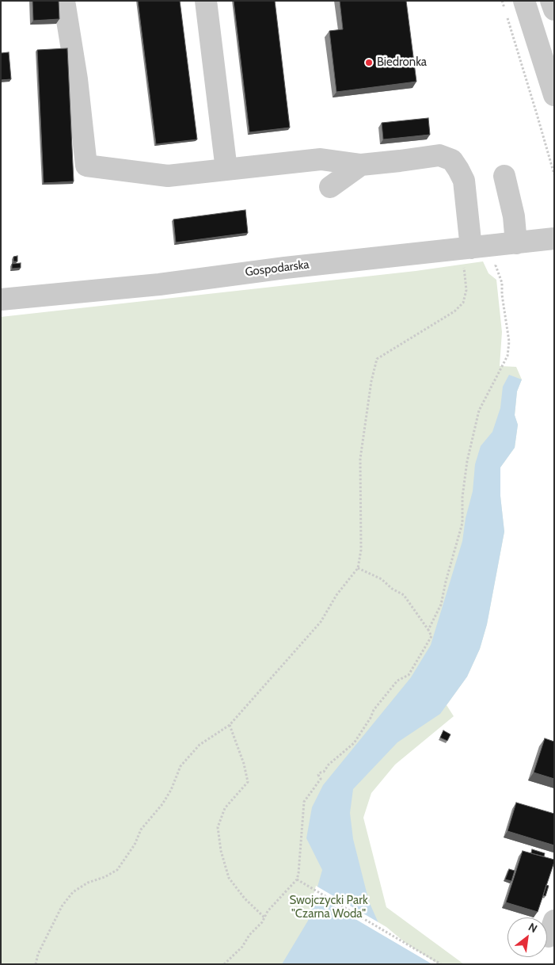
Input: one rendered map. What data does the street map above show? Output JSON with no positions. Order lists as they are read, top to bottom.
{
  "streets": {
    "street": ["Gospodarska"]
  },
  "parks": ["Swojczycki Park \"Czarna Woda\""],
  "places": ["Biedronka"],
  "north": "top right"
}
